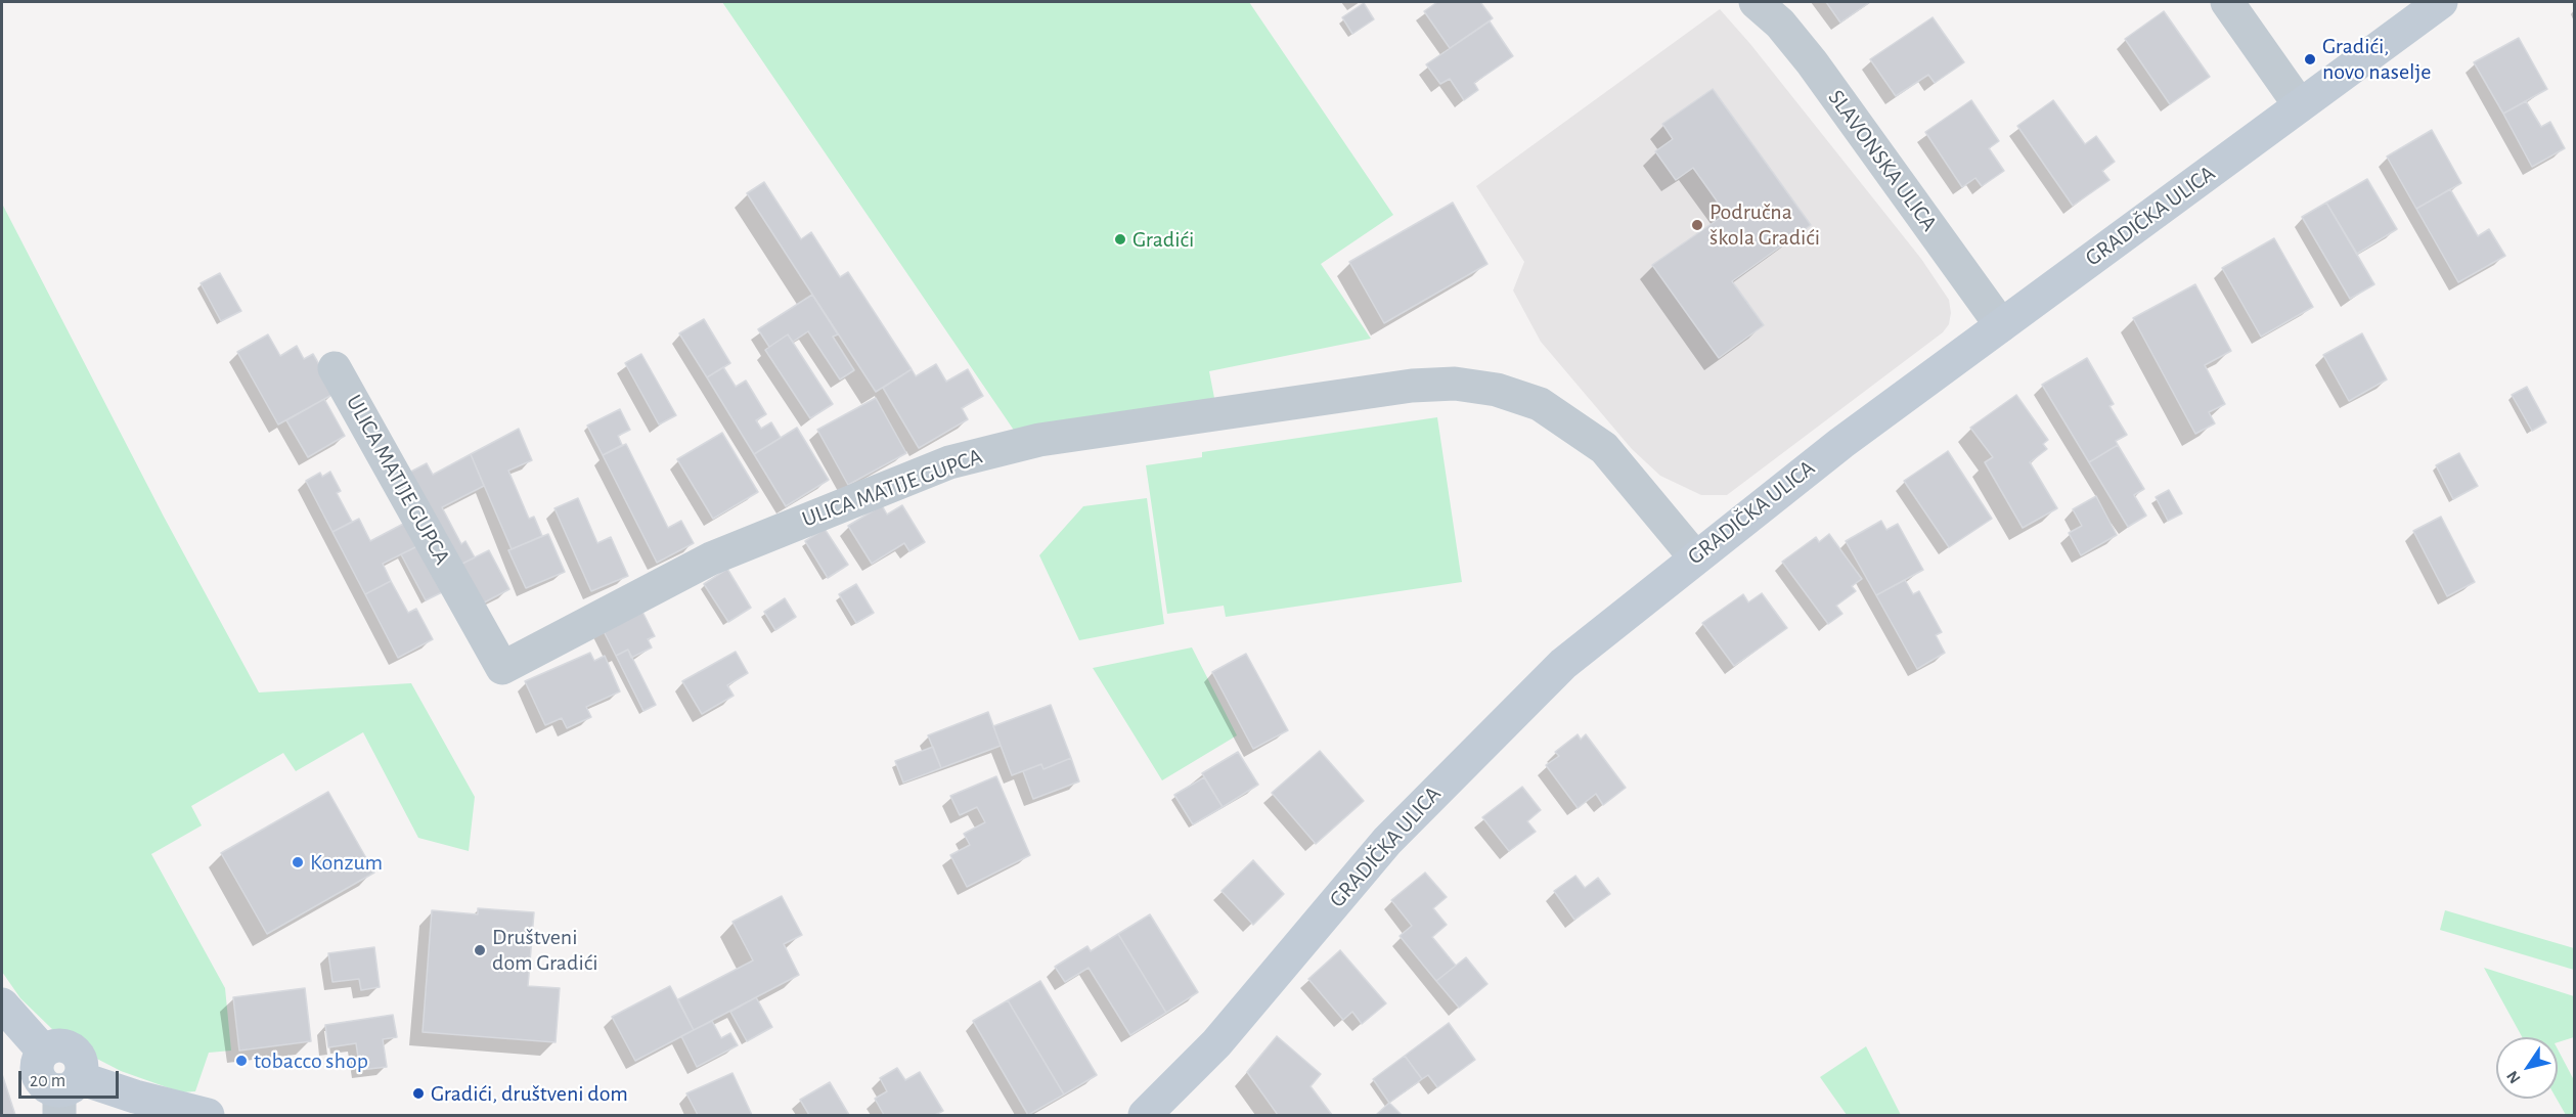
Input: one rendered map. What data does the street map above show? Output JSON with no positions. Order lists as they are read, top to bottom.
{
  "streets": {
    "street": ["SLAVONSKA ULICA", "GRADIČKA ULICA", "ULICA MATIJE GUPCA"]
  },
  "crossings": [
    ["SLAVONSKA ULICA", "GRADIČKA ULICA"],
    ["GRADIČKA ULICA", "ULICA MATIJE GUPCA"]
  ],
  "places": [
    "Gradići, novo naselje",
    "Područna škola Gradići",
    "Gradići",
    "Konzum",
    "Društveni dom Gradići",
    "tobacco shop",
    "Gradići, društveni dom"
  ],
  "scale_bar": "20 m",
  "north": "bottom left"
}
